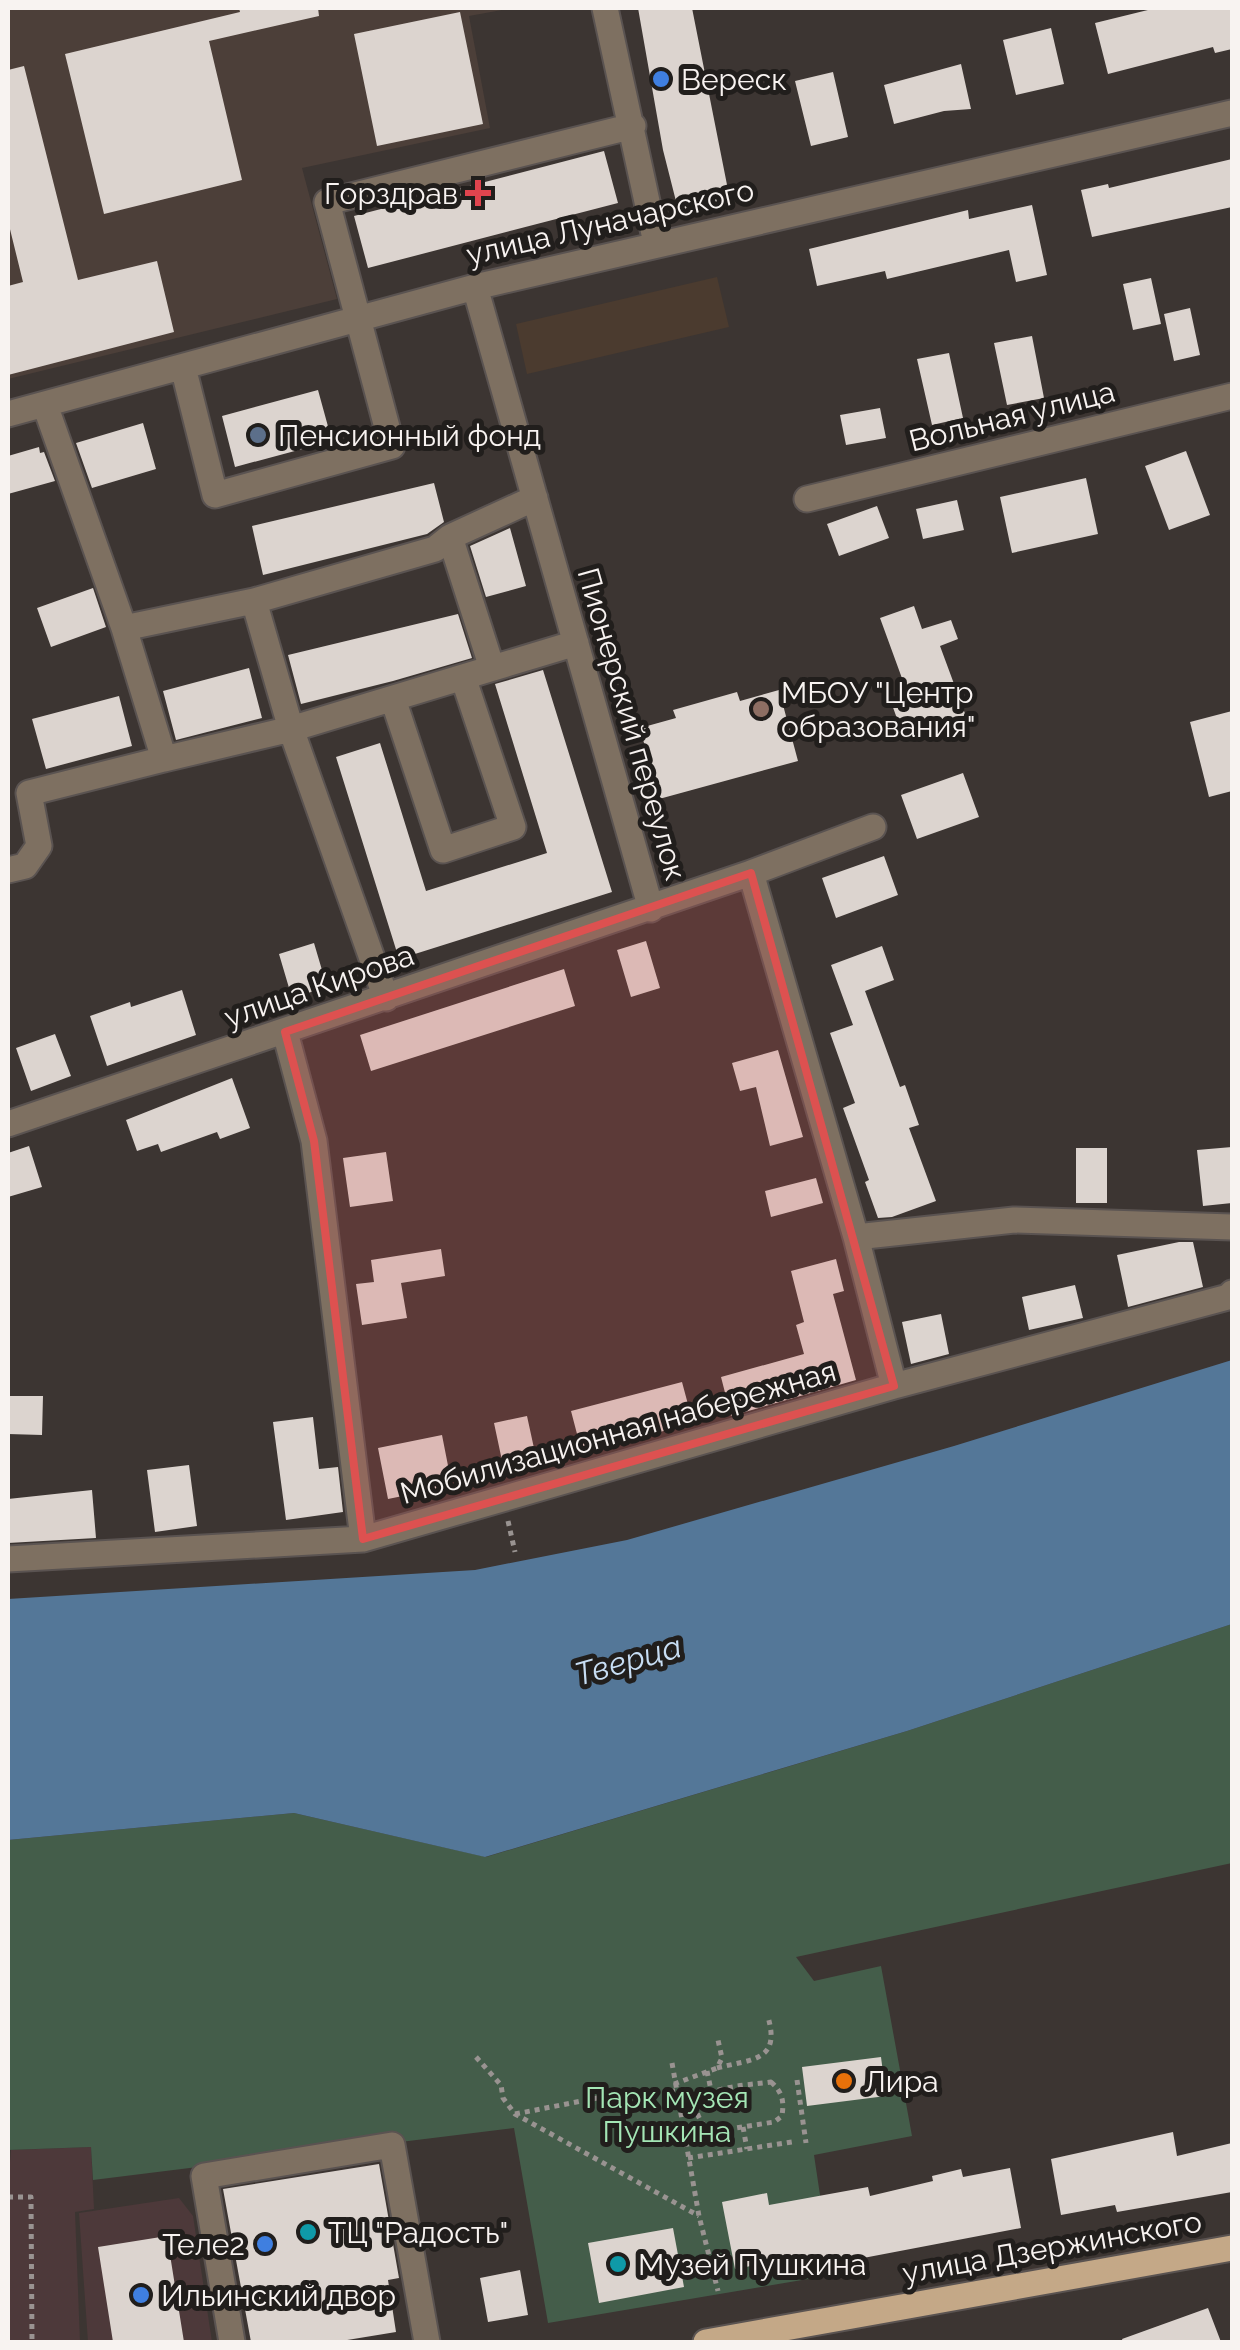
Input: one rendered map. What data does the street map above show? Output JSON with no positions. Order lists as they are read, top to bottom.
{
  "streets": {
    "main road": ["улица Дзержинского"],
    "street": [
      "улица Луначарского",
      "Вольная улица",
      "Пионерский переулок",
      "улица Кирова",
      "Мобилизационная набережная"
    ]
  },
  "crossings": [
    ["улица Луначарского", "Пионерский переулок"],
    ["Пионерский переулок", "улица Кирова"]
  ],
  "water": ["Тверца"],
  "parks": ["Парк музея Пушкина"],
  "places": {
    "other": [
      "Вереск",
      "Пенсионный фонд",
      "МБОУ \"Центр образования\"",
      "Лира",
      "ТЦ \"Радость\"",
      "Теле2",
      "Музей Пушкина",
      "Ильинский двор"
    ],
    "health": ["Горздрав"]
  }
}
